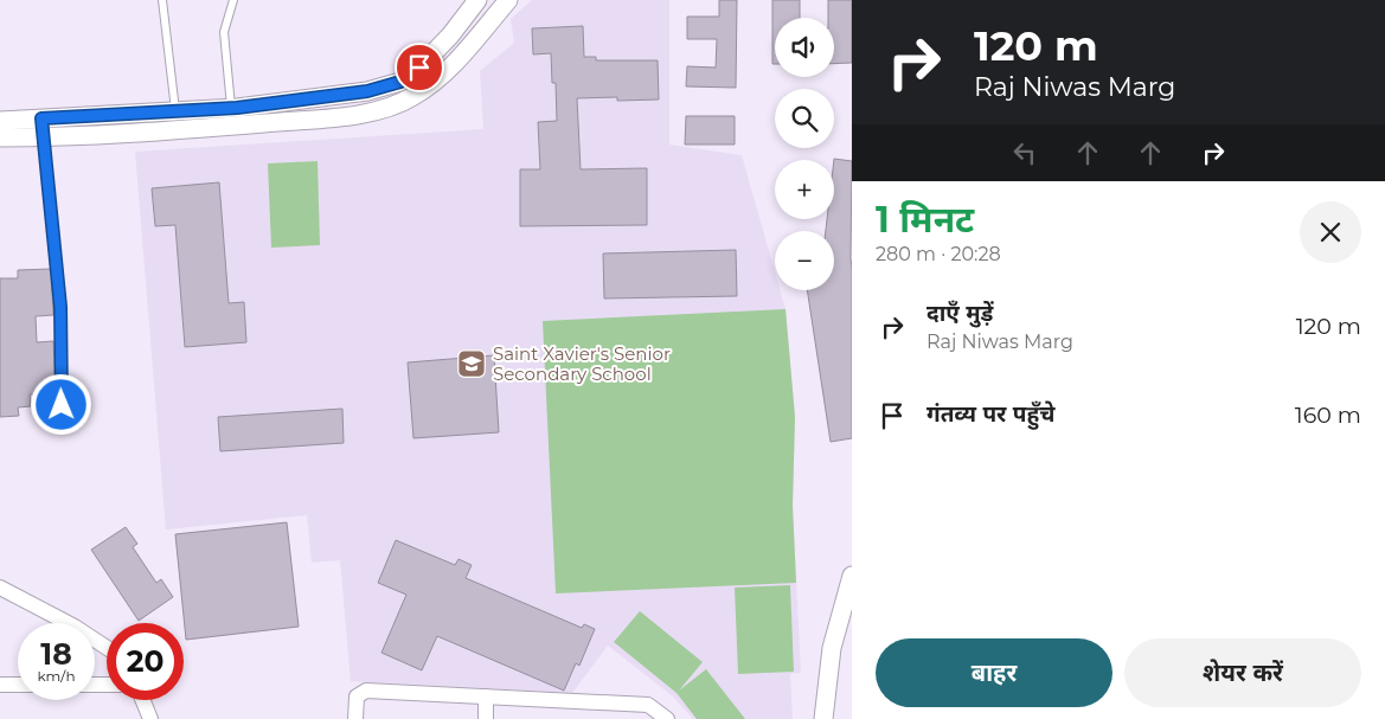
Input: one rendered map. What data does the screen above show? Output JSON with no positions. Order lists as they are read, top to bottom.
{
  "places": {
    "school or university": ["Saint Xavier's Senior Secondary School"]
  },
  "page": {
    "turn": ["120 m", "Raj Niwas Marg"],
    "map_buttons": ["+", "−"],
    "heading": ["1 मिनट", "280 m · 20:28"],
    "list": [
      {
        "name": "दाएँ मुड़ें",
        "note": "Raj Niwas Marg",
        "value": "120 m"
      },
      {
        "name": "गंतव्य पर पहुँचे",
        "value": "160 m"
      }
    ],
    "speed": "18 km/h",
    "limit": "20",
    "buttons": ["बाहर", "शेयर करें"]
  }
}
